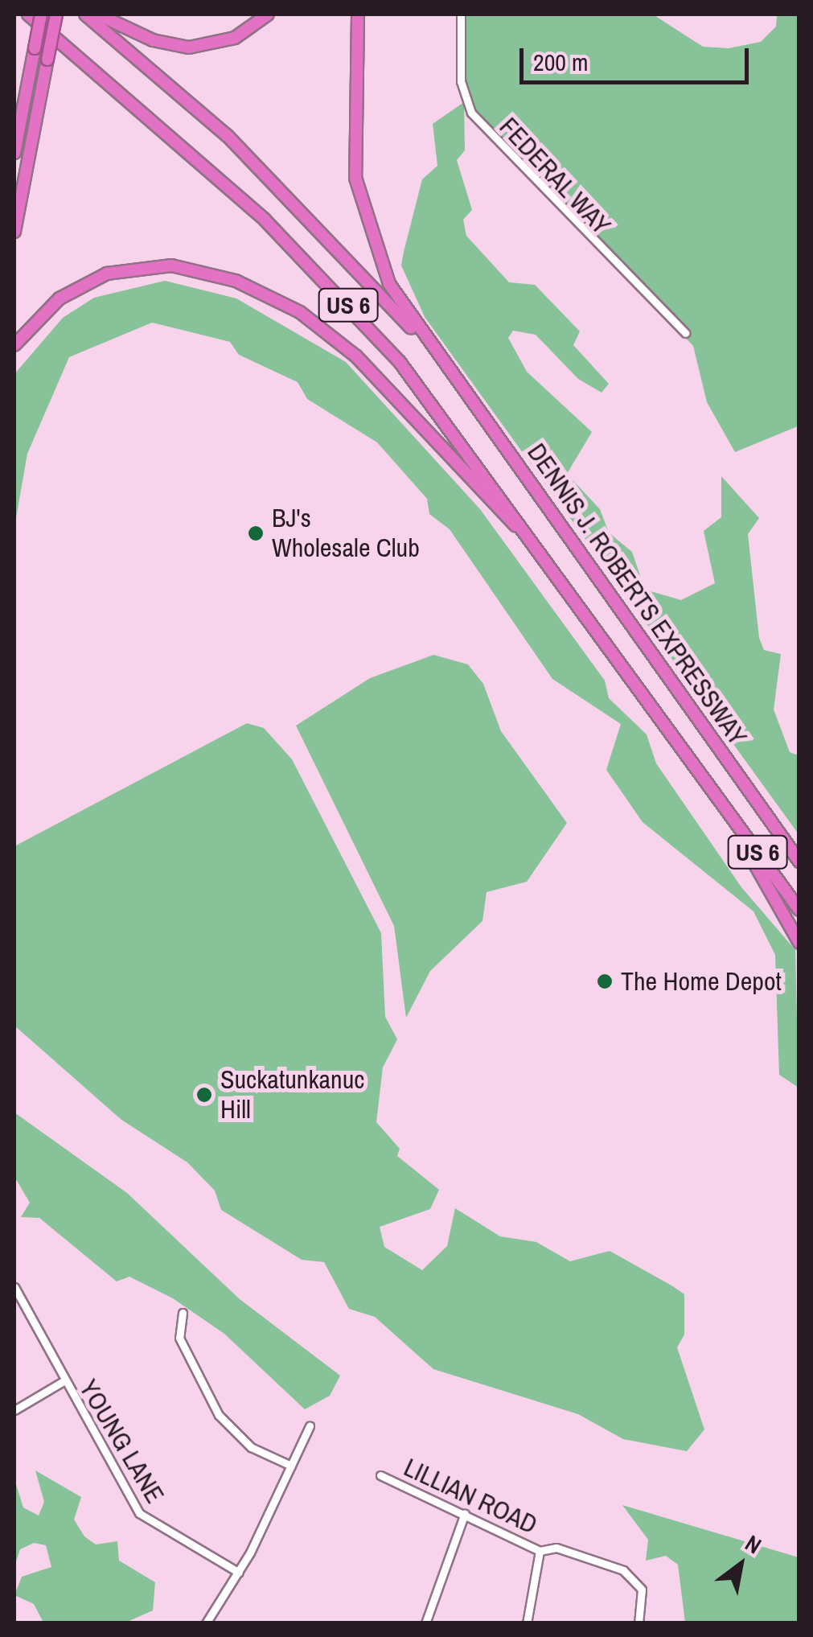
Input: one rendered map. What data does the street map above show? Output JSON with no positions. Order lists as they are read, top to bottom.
{
  "streets": {
    "highway": ["US 6", "DENNIS J. ROBERTS EXPRESSWAY"],
    "street": ["FEDERAL WAY", "YOUNG LANE", "LILLIAN ROAD"]
  },
  "crossings": [
    ["US 6", "DENNIS J. ROBERTS EXPRESSWAY"]
  ],
  "places": ["BJ's Wholesale Club", "The Home Depot", "Suckatunkanuc Hill"],
  "scale_bar": "200 m",
  "north": "top right"
}
